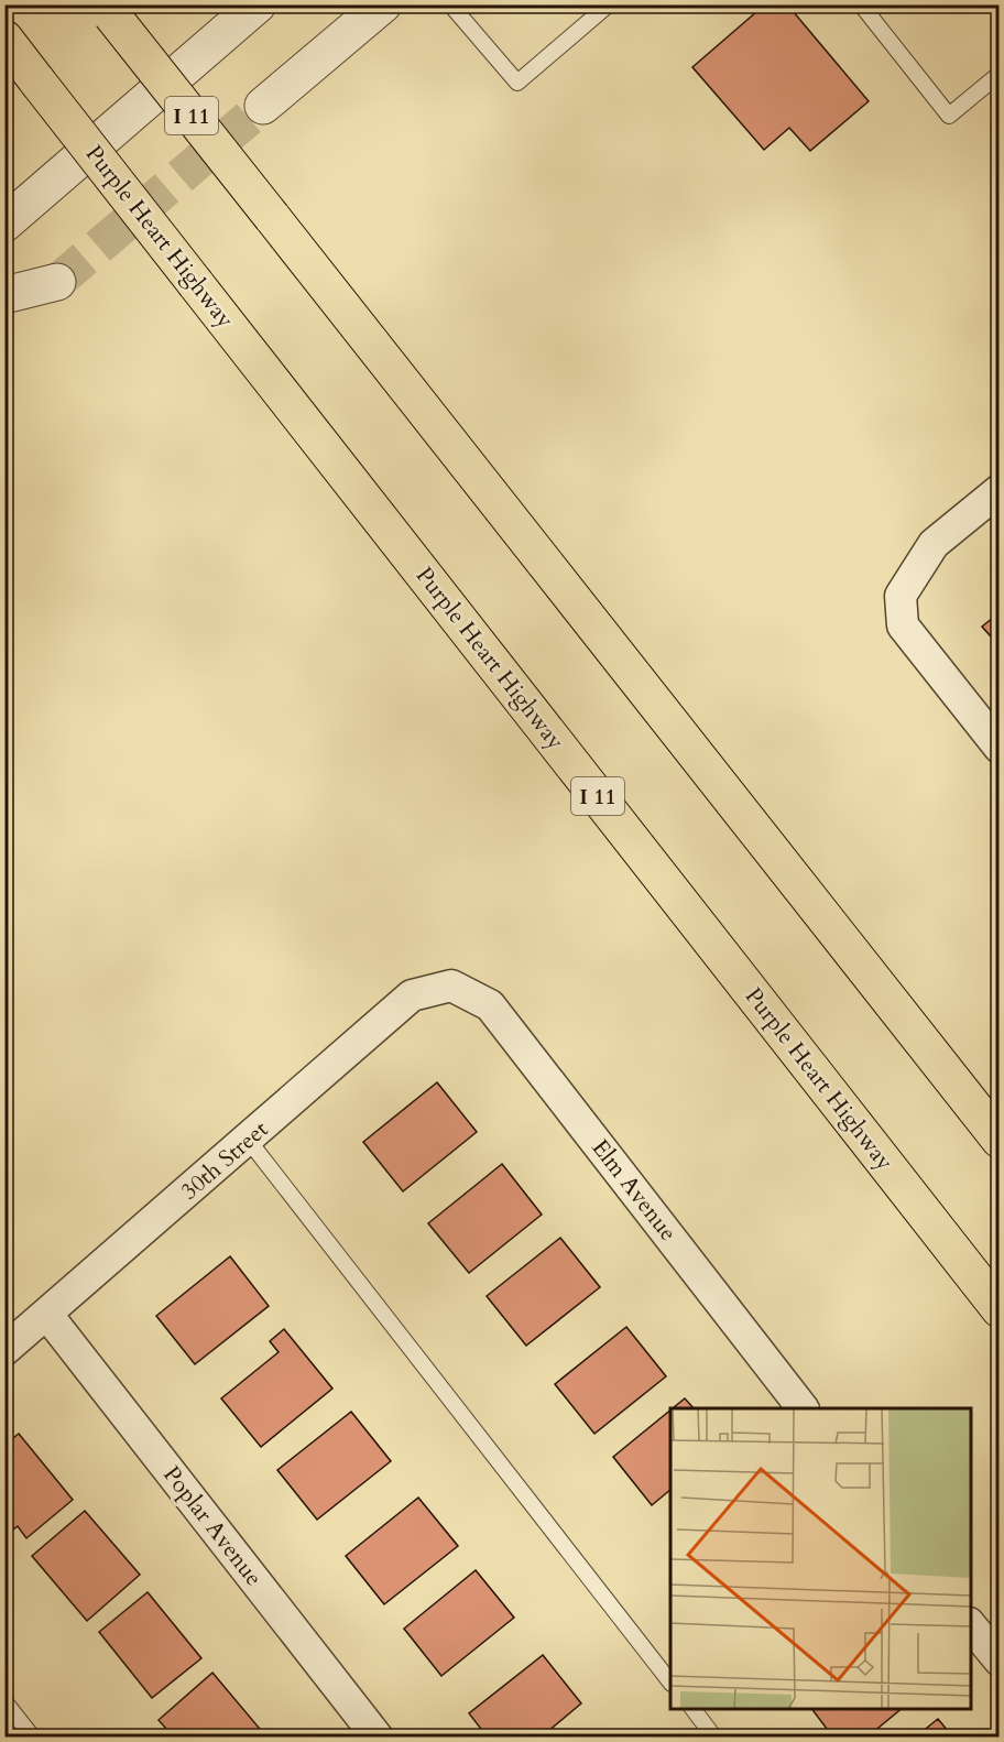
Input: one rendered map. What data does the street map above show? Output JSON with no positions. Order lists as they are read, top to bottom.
{
  "streets": {
    "highway": ["I 11", "Purple Heart Highway"],
    "street": ["30th Street", "Elm Avenue", "Poplar Avenue"]
  },
  "crossings": [
    ["30th Street", "Elm Avenue"],
    ["30th Street", "Poplar Avenue"]
  ]
}
